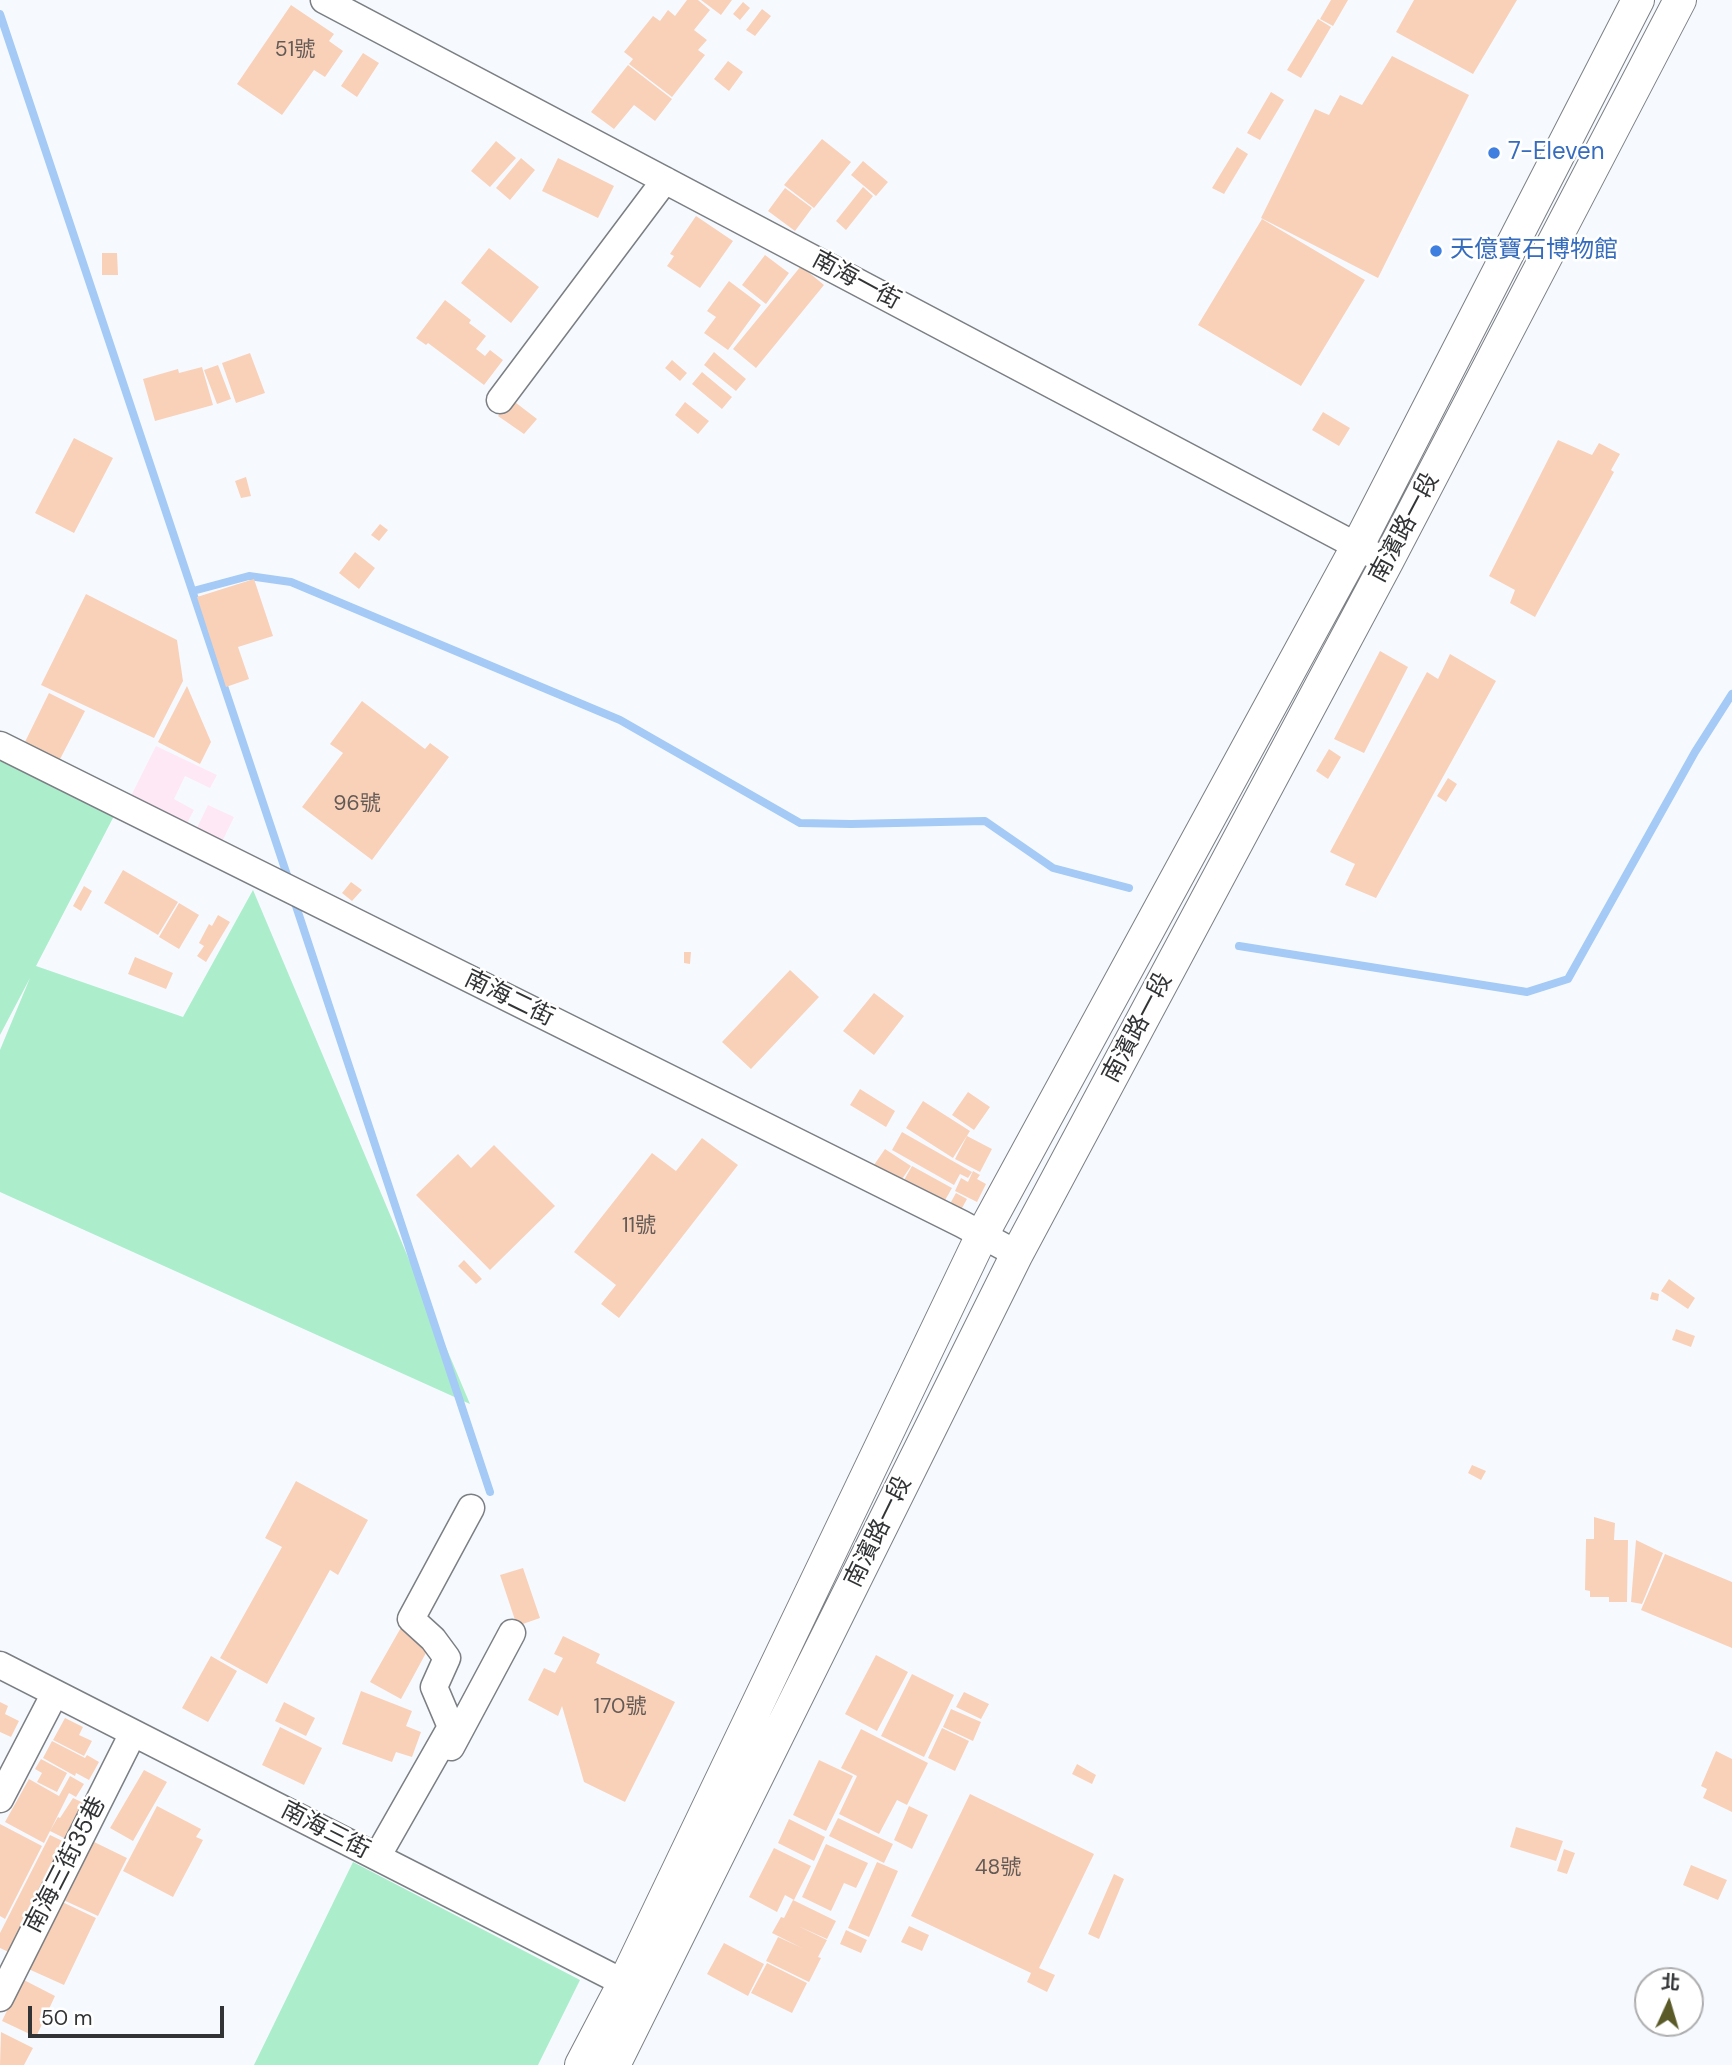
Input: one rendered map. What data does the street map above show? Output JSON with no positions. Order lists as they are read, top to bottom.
{
  "streets": {
    "main road": ["南濱路一段"],
    "street": [
      "南海一街",
      "南海二街",
      "南海三街",
      "南海三街35巷"
    ]
  },
  "crossings": [
    ["南海一街", "南濱路一段"],
    ["南濱路一段", "南海二街"],
    ["南濱路一段", "南海三街"],
    ["南海三街", "南海三街35巷"]
  ],
  "places": ["7-Eleven", "天億寶石博物館"],
  "house_numbers": [
    "51號",
    "96號",
    "11號",
    "170號",
    "48號"
  ],
  "scale_bar": "50 m",
  "north": "top"
}
